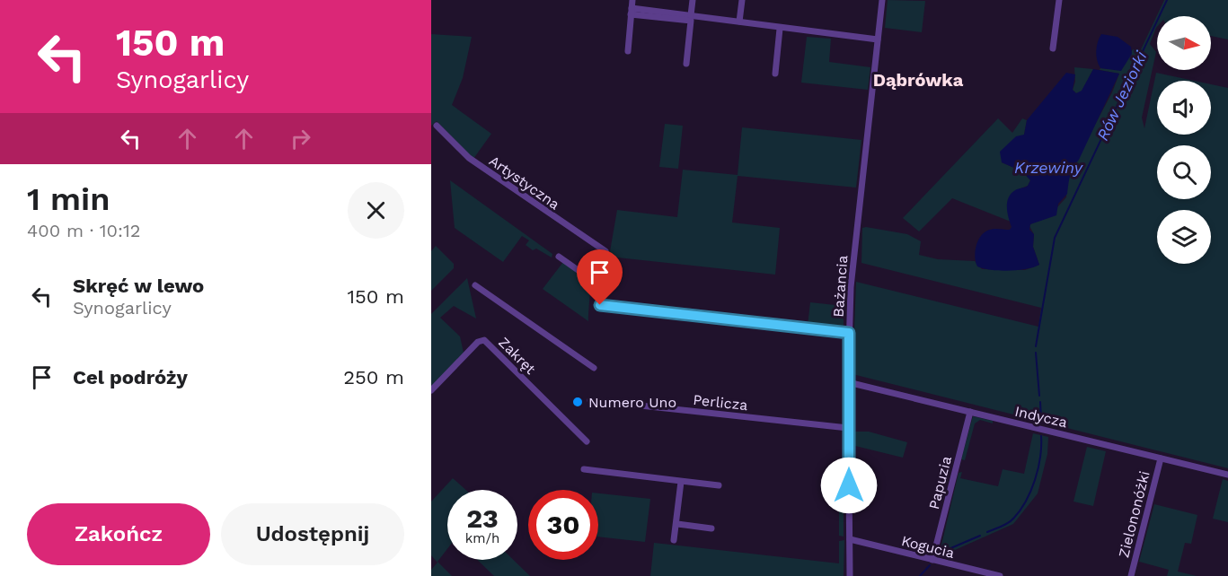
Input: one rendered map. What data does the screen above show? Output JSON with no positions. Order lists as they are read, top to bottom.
{
  "streets": {
    "street": [
      "Artystyczna",
      "Bażancia",
      "Zakręt",
      "Perlicza",
      "Indycza",
      "Papuzia",
      "Zielononóżki",
      "Kogucia"
    ]
  },
  "crossings": [
    ["Bażancia", "Perlicza"],
    ["Bażancia", "Indycza"],
    ["Bażancia", "Kogucia"],
    ["Indycza", "Papuzia"],
    ["Indycza", "Zielononóżki"],
    ["Papuzia", "Kogucia"]
  ],
  "districts": ["Dąbrówka"],
  "water": ["Rów Jeziorki", "Krzewiny"],
  "places": ["Numero Uno"],
  "north": "right",
  "page": {
    "turn": ["150 m", "Synogarlicy"],
    "heading": ["1 min", "400 m · 10:12"],
    "list": [
      {
        "name": "Skręć w lewo",
        "note": "Synogarlicy",
        "value": "150 m"
      },
      {
        "name": "Cel podróży",
        "value": "250 m"
      }
    ],
    "speed": "23 km/h",
    "limit": "30",
    "buttons": ["Zakończ", "Udostępnij"]
  }
}
